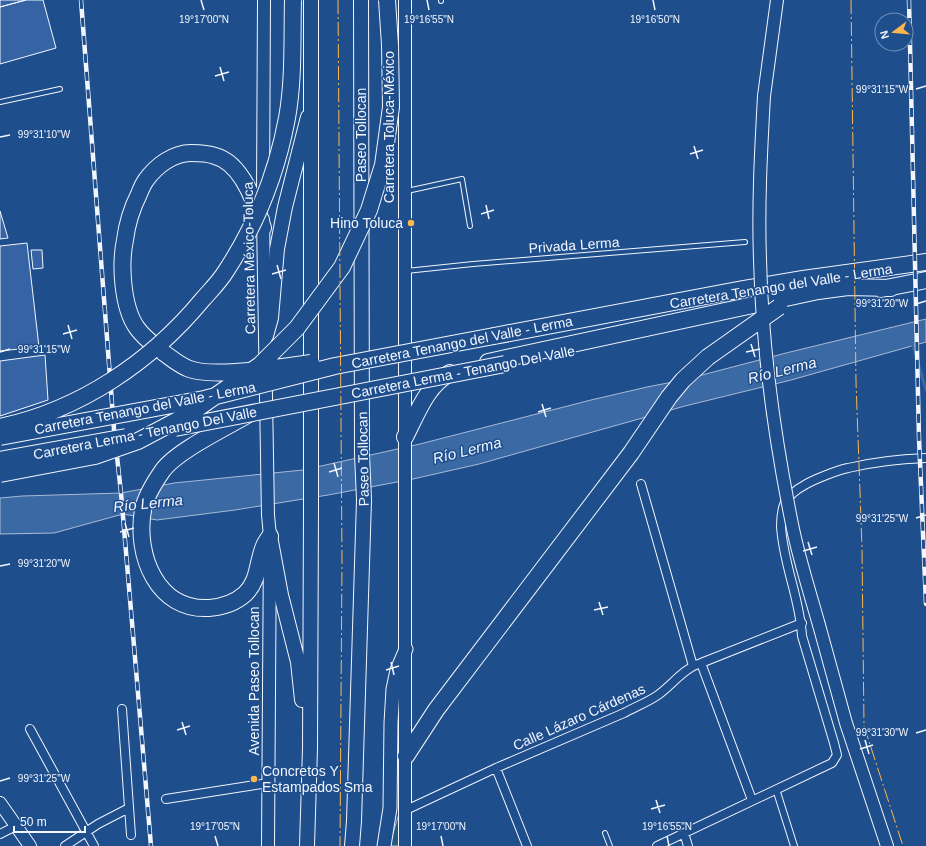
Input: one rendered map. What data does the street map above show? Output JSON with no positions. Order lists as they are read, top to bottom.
{
  "streets": {
    "highway": ["Paseo Tollocan", "Carretera Tenango del Valle - Lerma", "Carretera Lerma - Tenango Del Valle"],
    "main road": ["Carretera Toluca-México", "Carretera México-Toluca", "Avenida Paseo Tollocan"],
    "street": ["Calle Lázaro Cárdenas"],
    "lane": ["Privada Lerma"]
  },
  "crossings": [
    ["Carretera Toluca-México", "Privada Lerma"],
    ["Carretera México-Toluca", "Avenida Paseo Tollocan"]
  ],
  "water": ["Río Lerma"],
  "places": ["Hino Toluca", "Concretos Y Estampados Sma"],
  "scale_bar": "50 m",
  "north": "left",
  "coordinates": [
    "19°17'00\"N",
    "19°16'55\"N",
    "19°16'50\"N",
    "99°31'15\"W",
    "99°31'10\"W",
    "99°31'20\"W",
    "99°31'25\"W",
    "99°31'30\"W",
    "19°17'05\"N"
  ]
}
